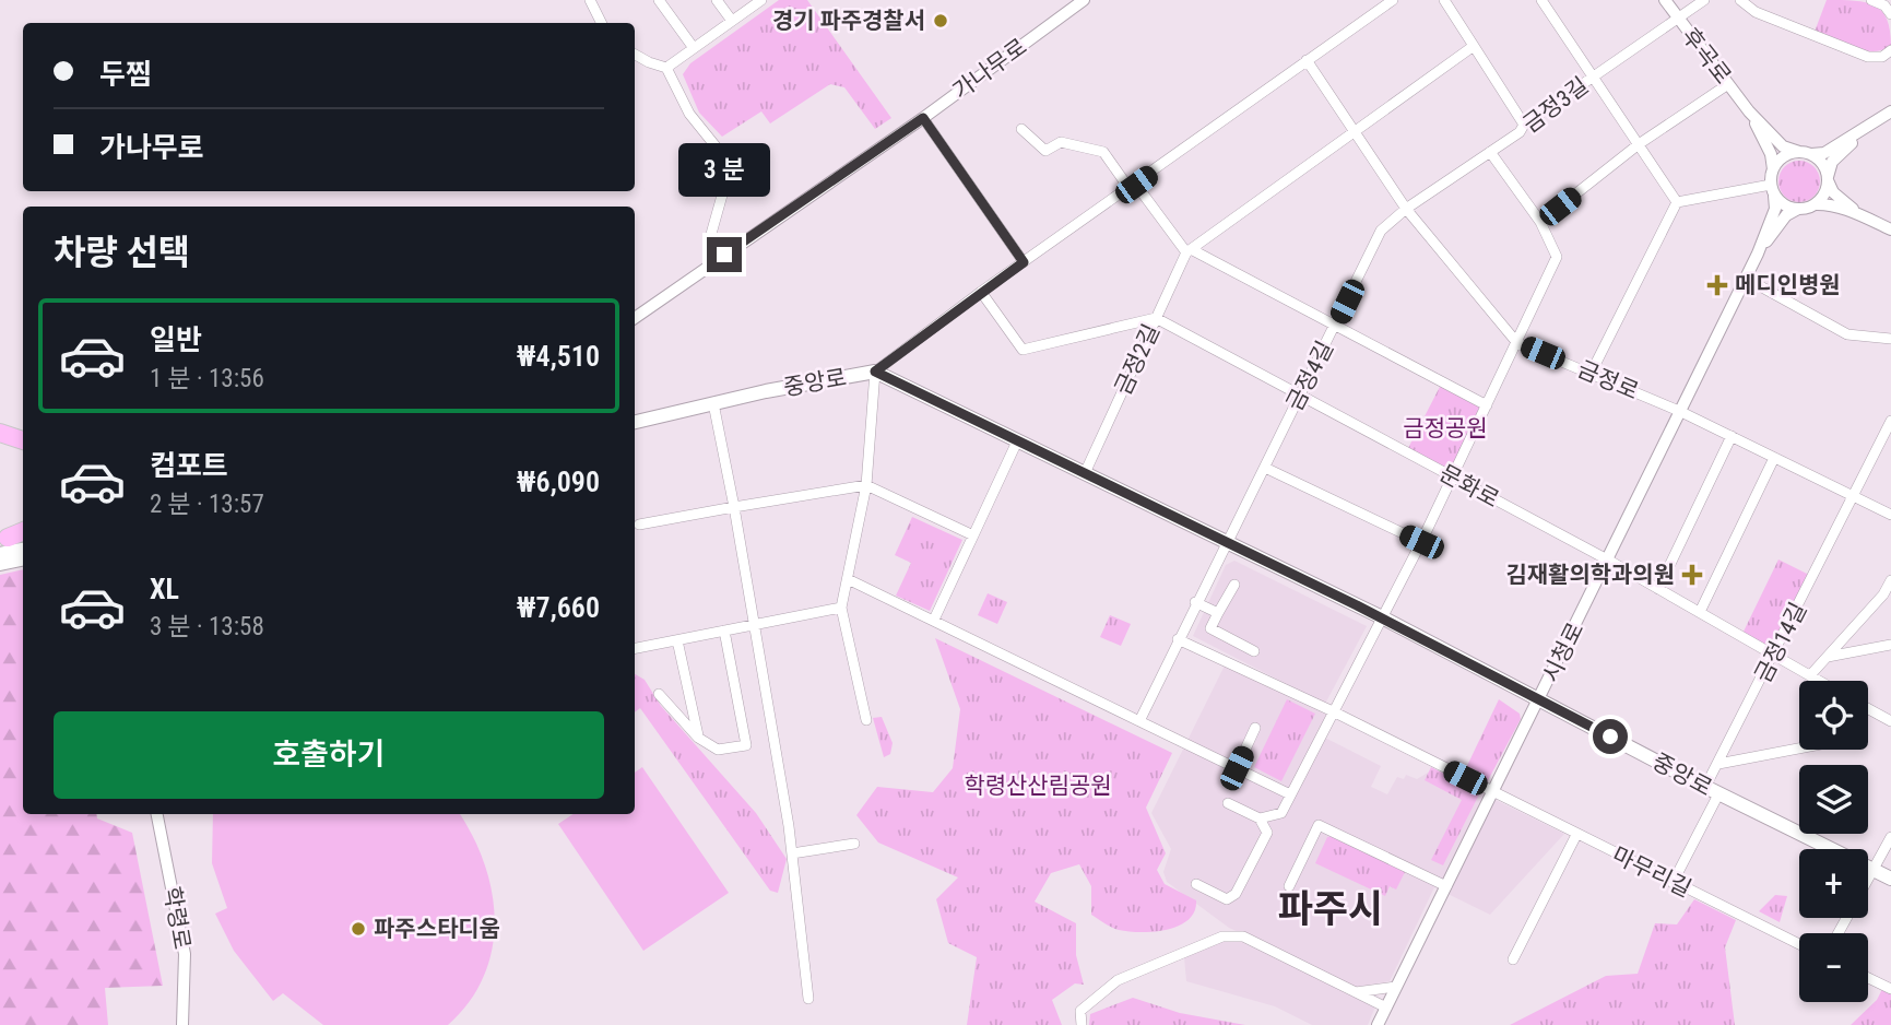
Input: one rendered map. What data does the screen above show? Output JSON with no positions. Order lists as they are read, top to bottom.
{
  "streets": {
    "main road": ["중앙로"],
    "street": [
      "후곡로",
      "가나무로",
      "금정3길",
      "금정2길",
      "금정4길",
      "금정로",
      "문화로",
      "금정14길",
      "시청로",
      "마무리길",
      "학령로"
    ]
  },
  "crossings": [
    ["후곡로", "금정3길"],
    ["금정3길", "금정4길"],
    ["금정3길", "금정로"],
    ["금정2길", "금정로"],
    ["금정2길", "중앙로"],
    ["금정2길", "문화로"],
    ["금정4길", "금정로"],
    ["금정4길", "중앙로"],
    ["금정4길", "문화로"],
    ["금정4길", "마무리길"],
    ["금정로", "금정14길"],
    ["금정로", "시청로"],
    ["중앙로", "금정14길"],
    ["중앙로", "시청로"],
    ["문화로", "금정14길"],
    ["문화로", "시청로"],
    ["시청로", "마무리길"]
  ],
  "districts": ["파주시"],
  "parks": ["금정공원", "학령산산림공원"],
  "places": {
    "other": ["경기 파주경찰서", "파주스타디움"],
    "health": ["메디인병원", "김재활의학과의원"]
  },
  "page": {
    "banner": ["두찜", "가나무로"],
    "bubble": "3 분",
    "heading": "차량 선택",
    "list": [
      {
        "name": "일반",
        "note": "1 분 · 13:56",
        "value": "₩4,510"
      },
      {
        "name": "컴포트",
        "note": "2 분 · 13:57",
        "value": "₩6,090"
      },
      {
        "name": "XL",
        "note": "3 분 · 13:58",
        "value": "₩7,660"
      }
    ],
    "map_buttons": ["+", "−"],
    "buttons": "호출하기"
  }
}
